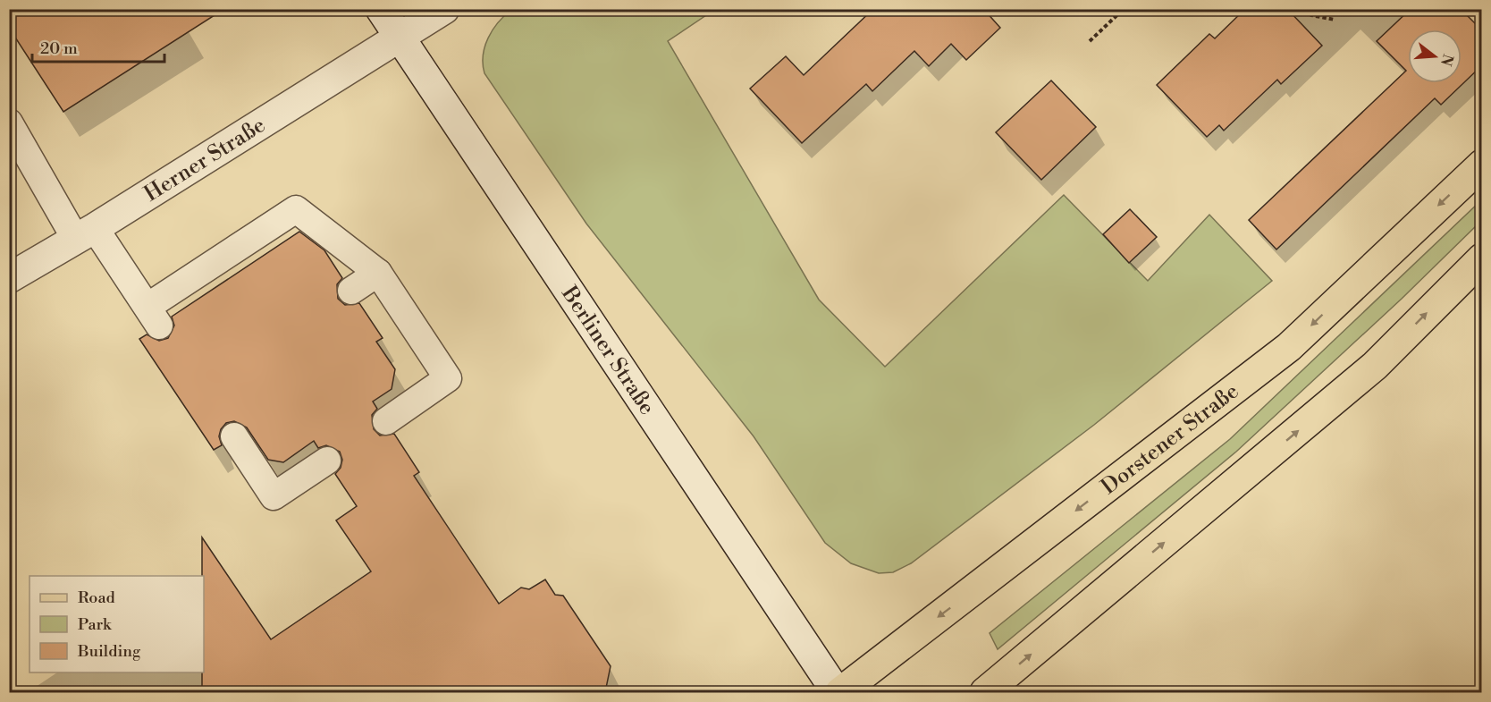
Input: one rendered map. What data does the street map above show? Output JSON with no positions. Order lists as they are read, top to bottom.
{
  "streets": {
    "main road": ["Herner Straße", "Berliner Straße", "Dorstener Straße"]
  },
  "crossings": [
    ["Herner Straße", "Berliner Straße"],
    ["Berliner Straße", "Dorstener Straße"]
  ],
  "legend": ["Road", "Park", "Building"],
  "scale_bar": "20 m",
  "north": "right"
}
